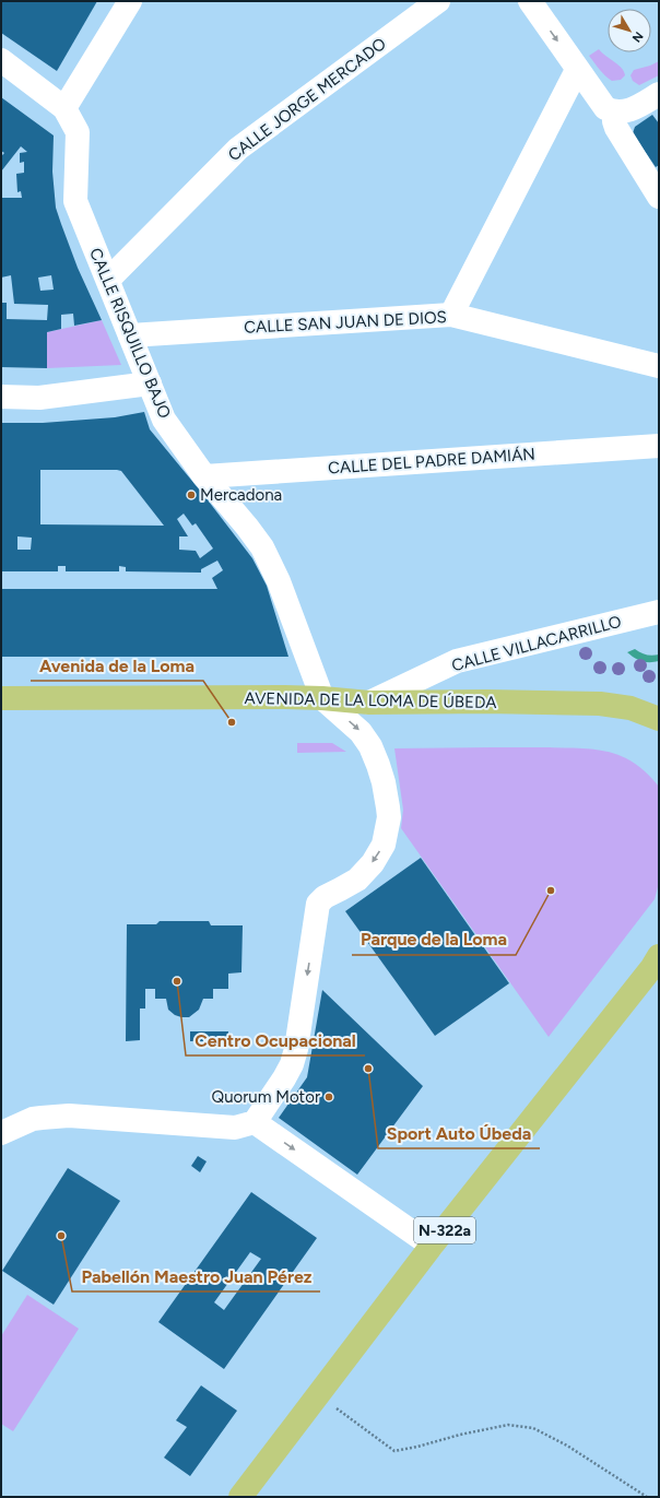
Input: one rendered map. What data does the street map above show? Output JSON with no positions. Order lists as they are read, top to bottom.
{
  "streets": {
    "main road": ["AVENIDA DE LA LOMA DE ÚBEDA", "N-322a"],
    "street": [
      "CALLE JORGE MERCADO",
      "CALLE SAN JUAN DE DIOS",
      "CALLE RISQUILLO BAJO",
      "CALLE DEL PADRE DAMIÁN",
      "CALLE VILLACARRILLO"
    ]
  },
  "crossings": [
    ["CALLE JORGE MERCADO", "CALLE RISQUILLO BAJO"],
    ["CALLE SAN JUAN DE DIOS", "CALLE RISQUILLO BAJO"],
    ["CALLE RISQUILLO BAJO", "CALLE DEL PADRE DAMIÁN"],
    ["CALLE RISQUILLO BAJO", "AVENIDA DE LA LOMA DE ÚBEDA"],
    ["CALLE VILLACARRILLO", "AVENIDA DE LA LOMA DE ÚBEDA"]
  ],
  "places": [
    "Mercadona",
    "Avenida de la Loma",
    "Parque de la Loma",
    "Centro Ocupacional",
    "Sport Auto Úbeda",
    "Quorum Motor",
    "Pabellón Maestro Juan Pérez"
  ],
  "north": "bottom right"
}
